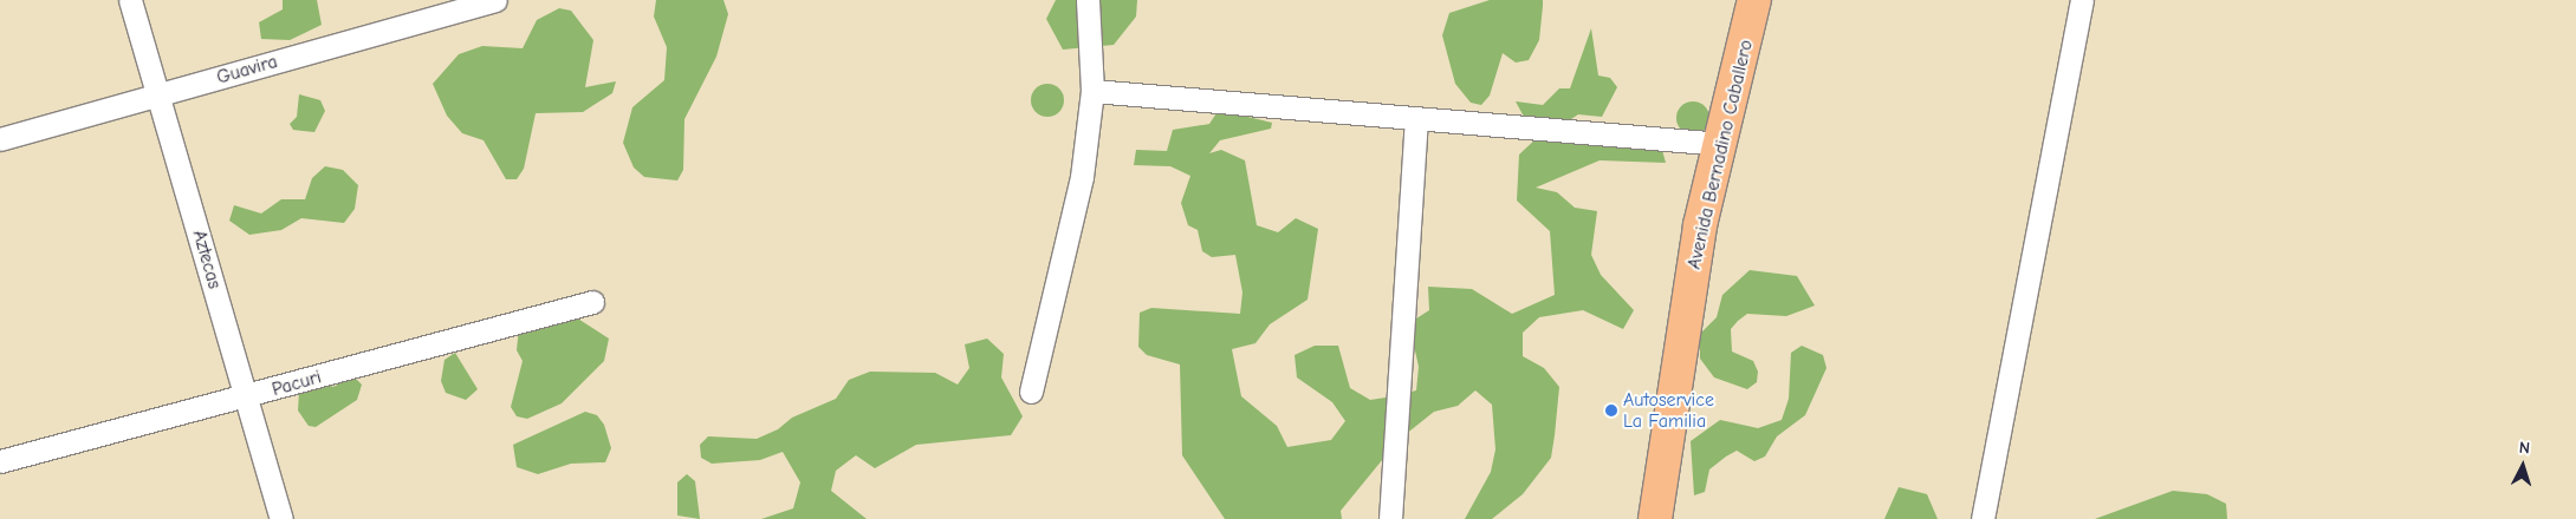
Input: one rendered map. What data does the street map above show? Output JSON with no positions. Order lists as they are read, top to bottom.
{
  "streets": {
    "main road": ["Avenida Bernadino Caballero"],
    "street": ["Guavira", "Aztecas", "Pacuri"]
  },
  "crossings": [
    ["Guavira", "Aztecas"],
    ["Aztecas", "Pacuri"]
  ],
  "places": ["Autoservice La Familia"],
  "north": "top"
}
